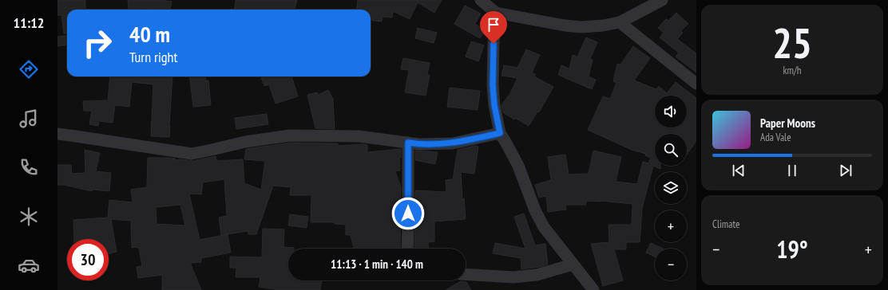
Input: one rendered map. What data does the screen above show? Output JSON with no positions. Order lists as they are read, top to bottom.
{
  "page": {
    "tabs": "11:12",
    "tile": [
      ["25", "km/h"],
      "Climate"
    ],
    "turn": ["40 m", "Turn right"],
    "map_buttons": ["+", "−"],
    "song": ["Paper Moons", "Ada Vale"],
    "heat": ["−", "19°", "+"],
    "limit": "30",
    "trip": "11:13 · 1 min · 140 m"
  }
}
